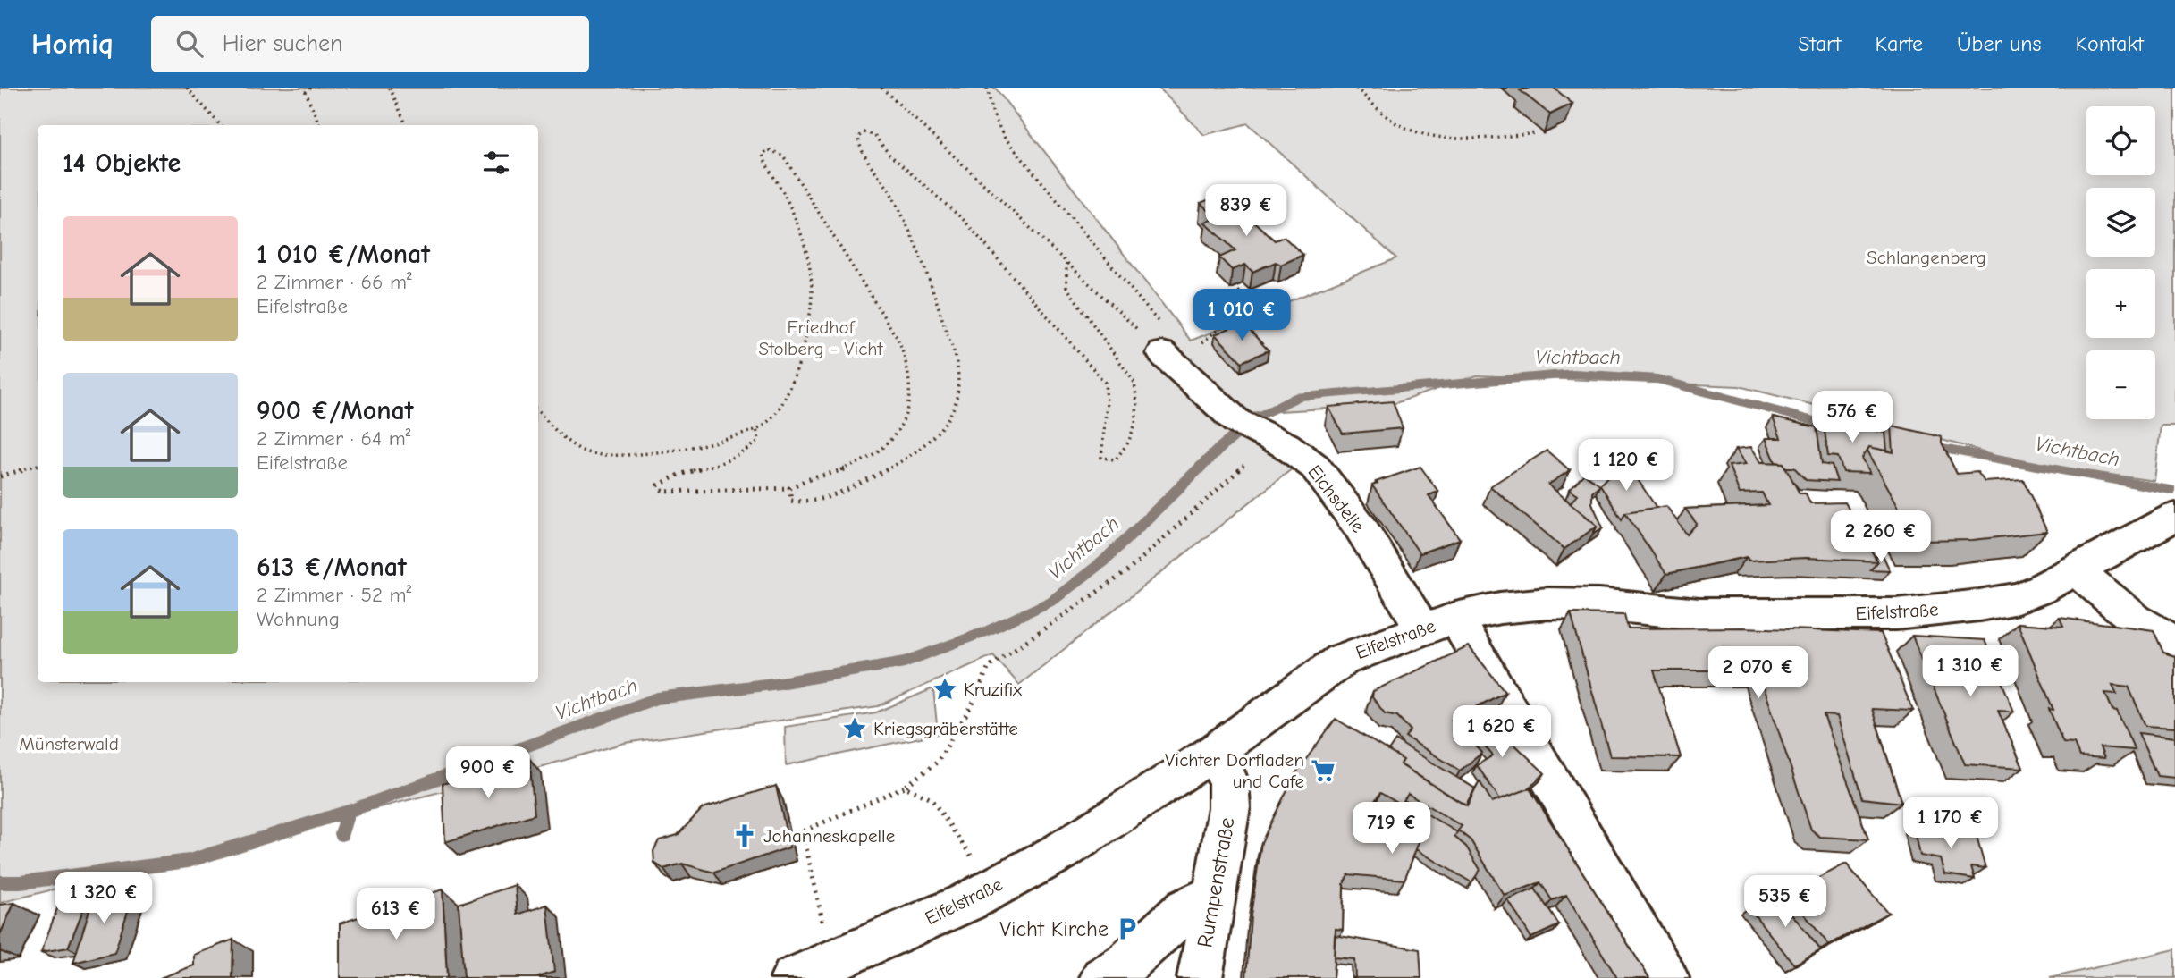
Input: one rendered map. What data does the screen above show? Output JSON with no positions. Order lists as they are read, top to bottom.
{
  "streets": {
    "main road": ["Eichsdelle", "Eifelstraße", "Rumpenstraße"]
  },
  "crossings": [
    ["Eichsdelle", "Eifelstraße"],
    ["Eifelstraße", "Rumpenstraße"]
  ],
  "water": ["Vichtbach"],
  "parks": ["Schlangenberg", "Friedhof Stolberg - Vicht", "Münsterwald"],
  "places": {
    "place": ["Kruzifix", "Kriegsgräberstätte"],
    "supermarket": ["Vichter Dorfladen und Cafe"],
    "church": ["Johanneskapelle"],
    "parking": ["Vicht Kirche"]
  },
  "page": {
    "header": "Homiq",
    "search": "Hier suchen",
    "nav": [
      "Start",
      "Karte",
      "Über uns",
      "Kontakt"
    ],
    "map_buttons": ["+", "−"],
    "heading": "14 Objekte",
    "price": [
      "839 €",
      "1 010 €",
      "576 €",
      "1 120 €",
      "2 260 €",
      "1 310 €",
      "2 070 €",
      "1 620 €",
      "900 €",
      "1 170 €",
      "719 €",
      "1 320 €",
      "535 €",
      "613 €"
    ],
    "list": [
      {
        "name": "1 010 €/Monat",
        "note": "2 Zimmer · 66 m² · Eifelstraße"
      },
      {
        "name": "900 €/Monat",
        "note": "2 Zimmer · 64 m² · Eifelstraße"
      },
      {
        "name": "613 €/Monat",
        "note": "2 Zimmer · 52 m² · Wohnung"
      }
    ]
  }
}
